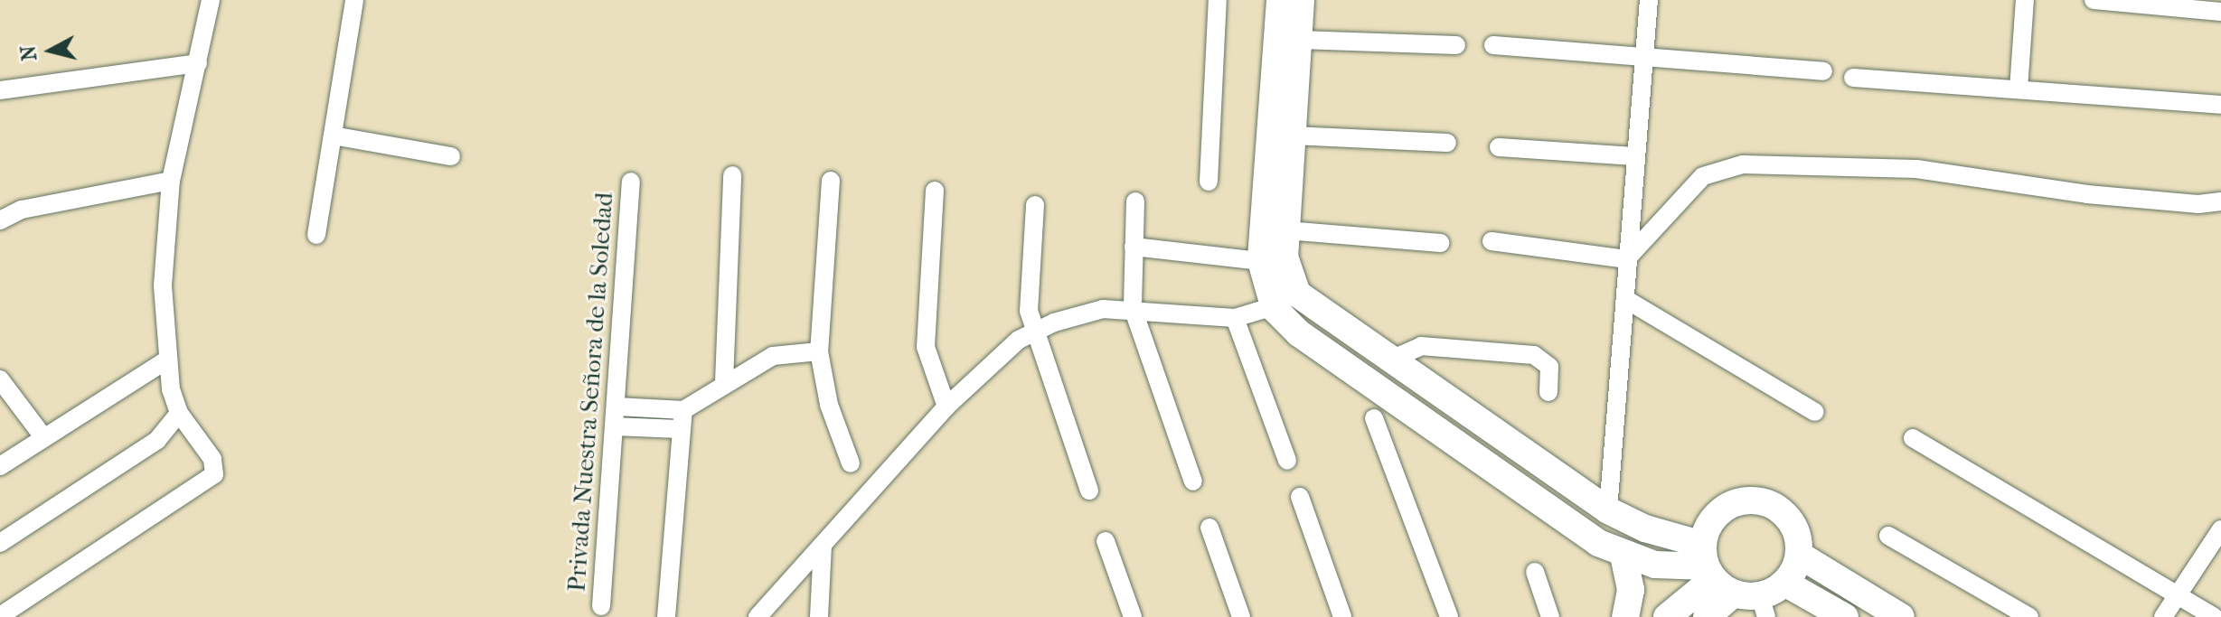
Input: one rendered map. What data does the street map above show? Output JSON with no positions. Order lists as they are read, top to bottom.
{
  "streets": {
    "street": ["Privada Nuestra Señora de la Soledad"]
  },
  "north": "left"
}
